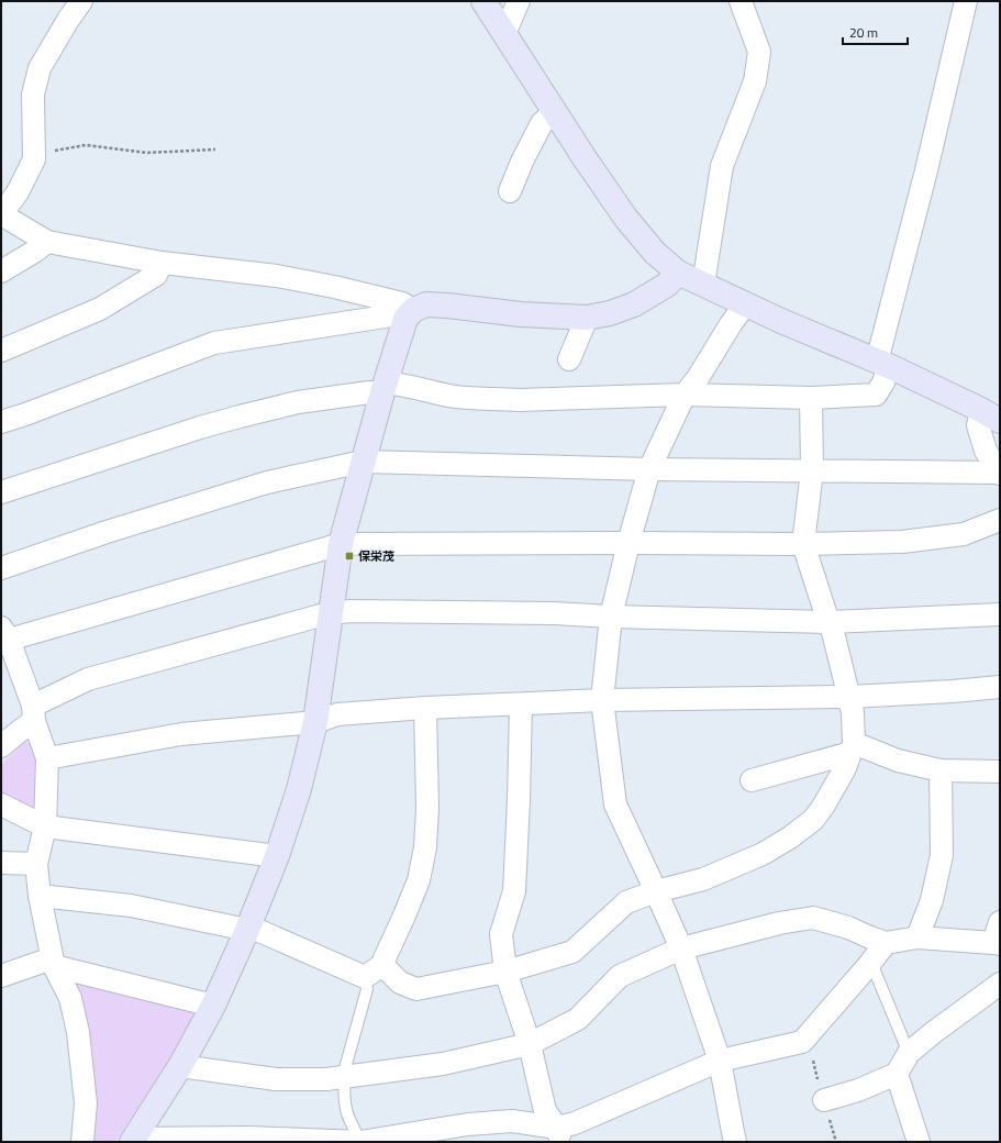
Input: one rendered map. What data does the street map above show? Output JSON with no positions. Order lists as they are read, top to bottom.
{
  "places": {
    "transit": ["保栄茂"]
  },
  "scale_bar": "20 m"
}
